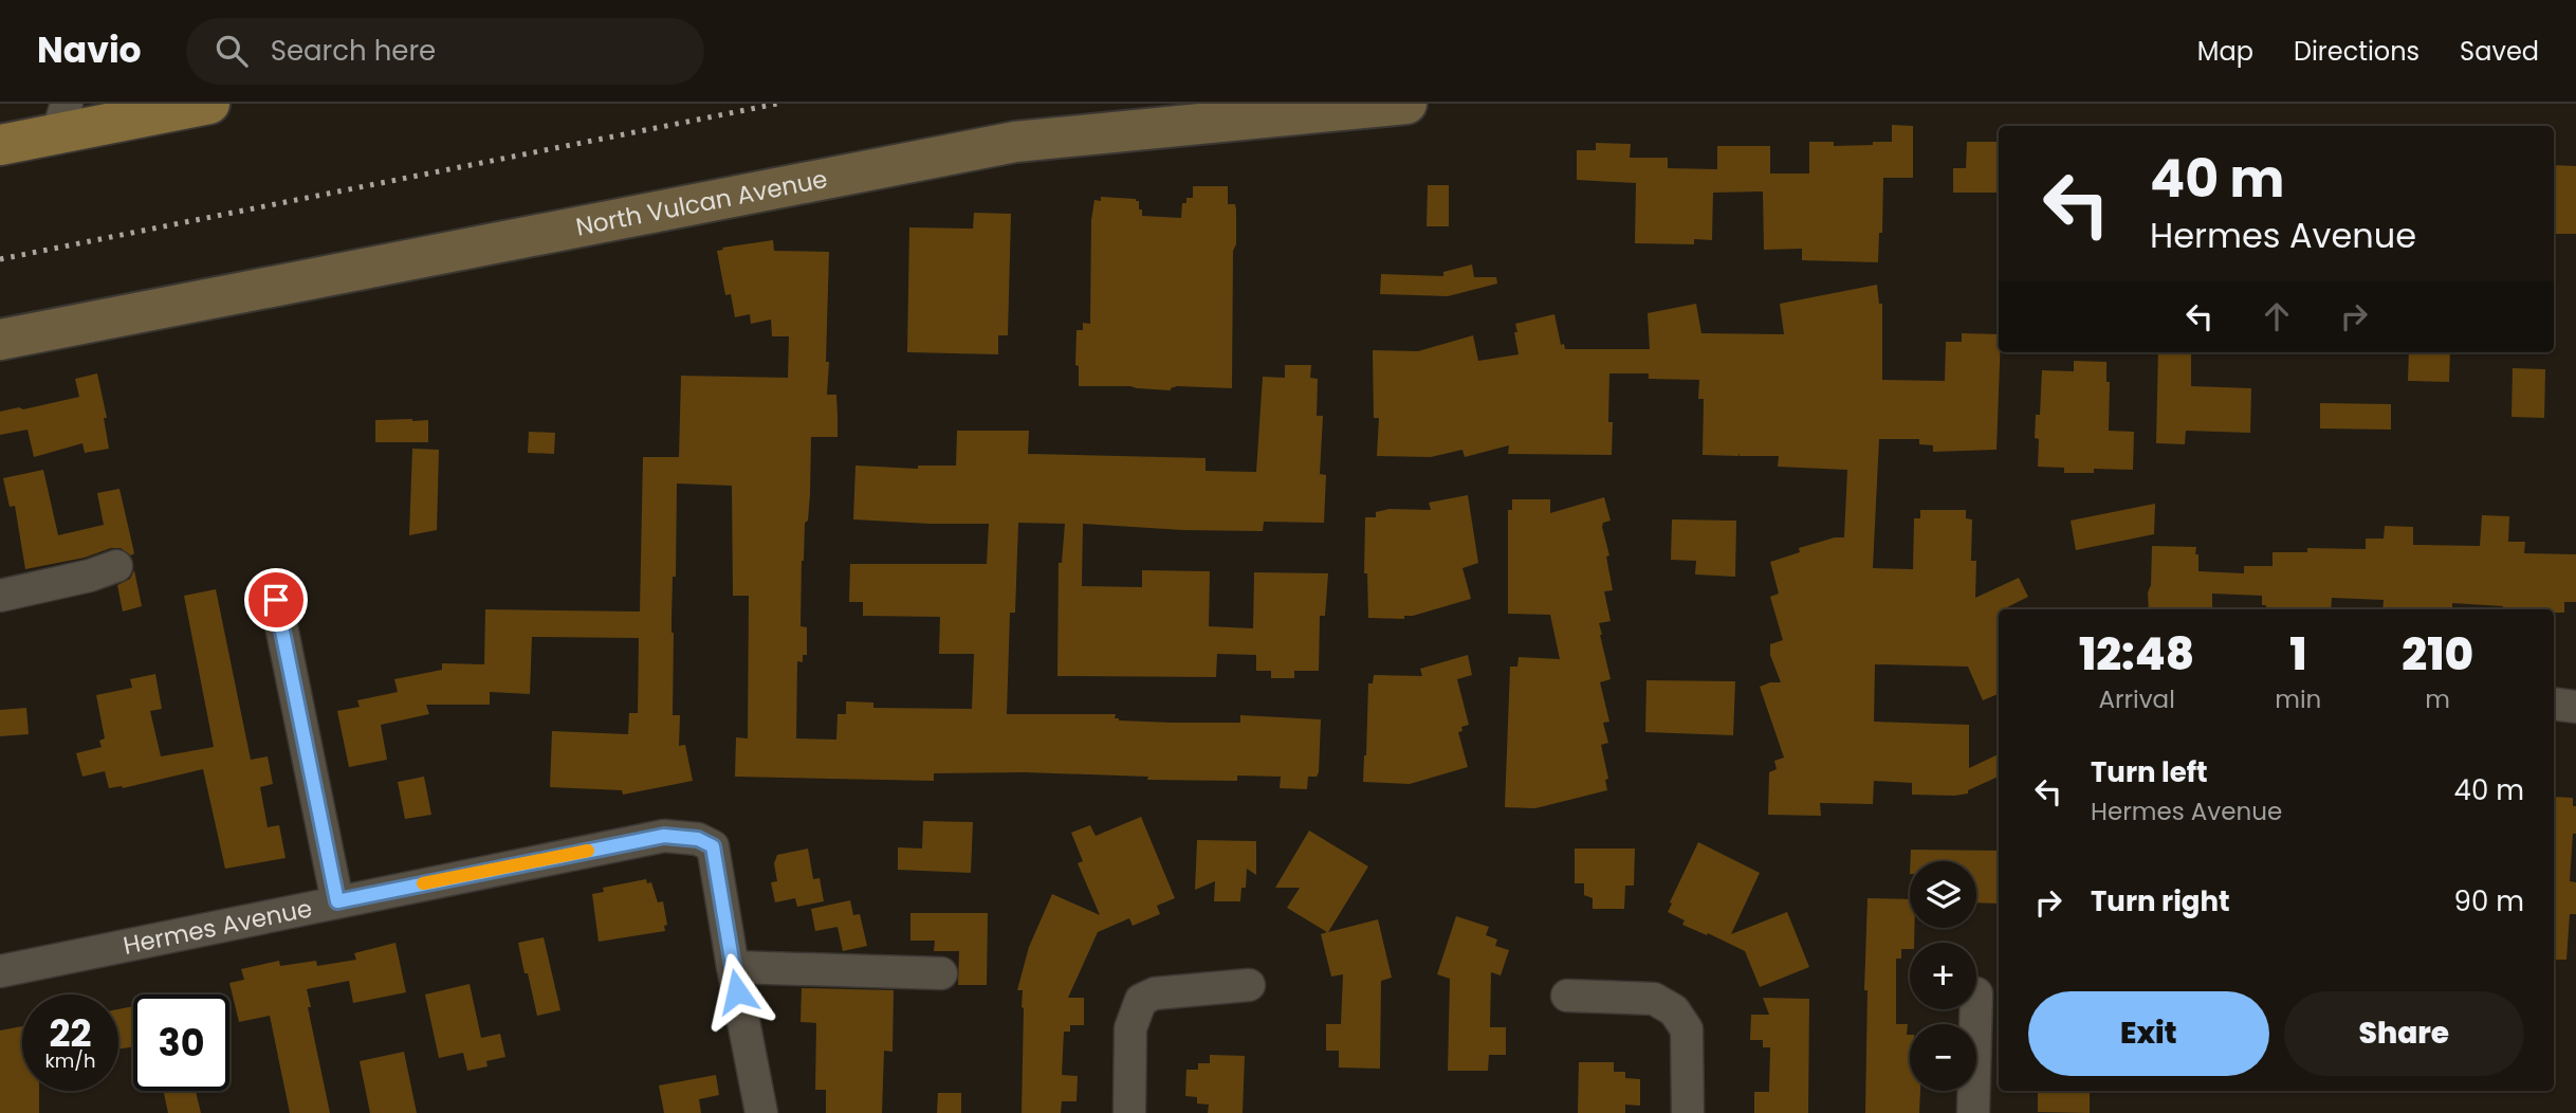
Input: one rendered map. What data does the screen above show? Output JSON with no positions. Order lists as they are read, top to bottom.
{
  "streets": {
    "main road": ["North Vulcan Avenue"],
    "street": ["Hermes Avenue"]
  },
  "page": {
    "header": "Navio",
    "search": "Search here",
    "nav": ["Map", "Directions", "Saved"],
    "turn": ["40 m", "Hermes Avenue"],
    "eta": [
      "12:48",
      "Arrival",
      "1",
      "min",
      "210",
      "m"
    ],
    "list": [
      {
        "name": "Turn left",
        "note": "Hermes Avenue",
        "value": "40 m"
      },
      {
        "name": "Turn right",
        "value": "90 m"
      }
    ],
    "map_buttons": ["+", "−"],
    "buttons": ["Exit", "Share"],
    "speed": "22 km/h",
    "limit": "30"
  }
}
